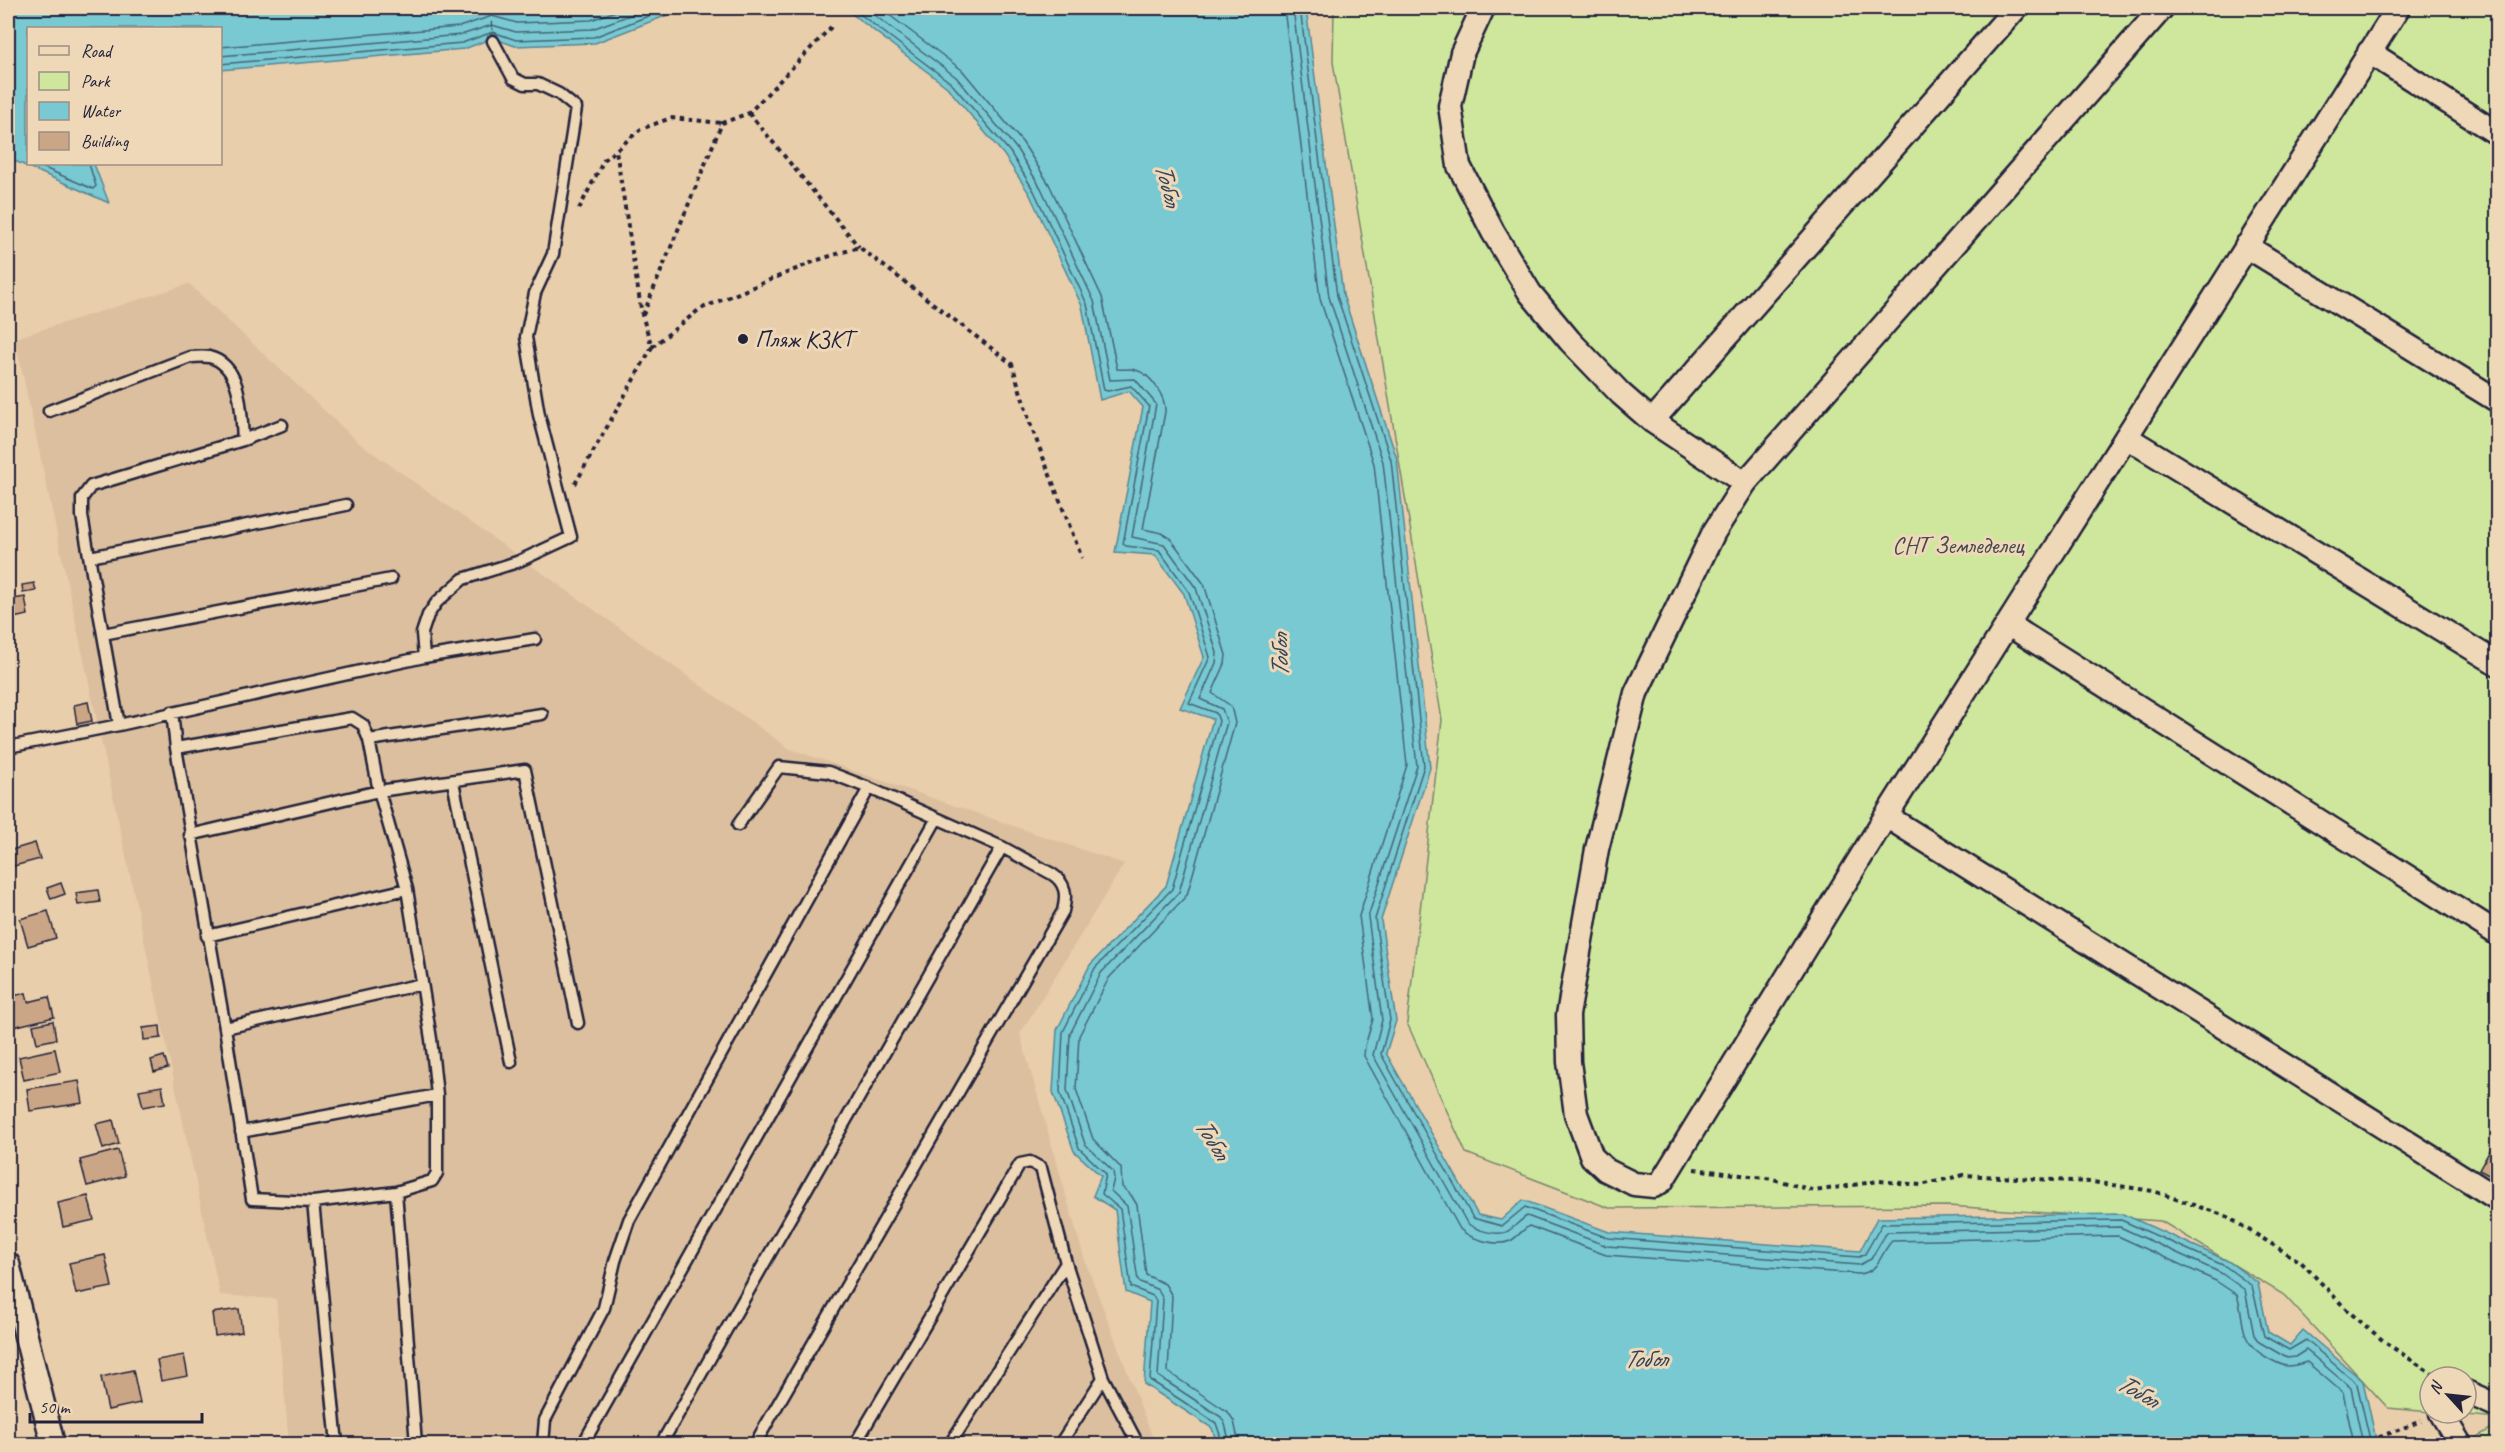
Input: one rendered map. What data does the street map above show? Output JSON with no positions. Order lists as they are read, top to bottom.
{
  "water": ["Тобол"],
  "parks": ["СНТ Земледелец"],
  "places": ["Пляж КЗКТ"],
  "legend": [
    "Road",
    "Park",
    "Water",
    "Building"
  ],
  "scale_bar": "50 m",
  "north": "top left"
}
